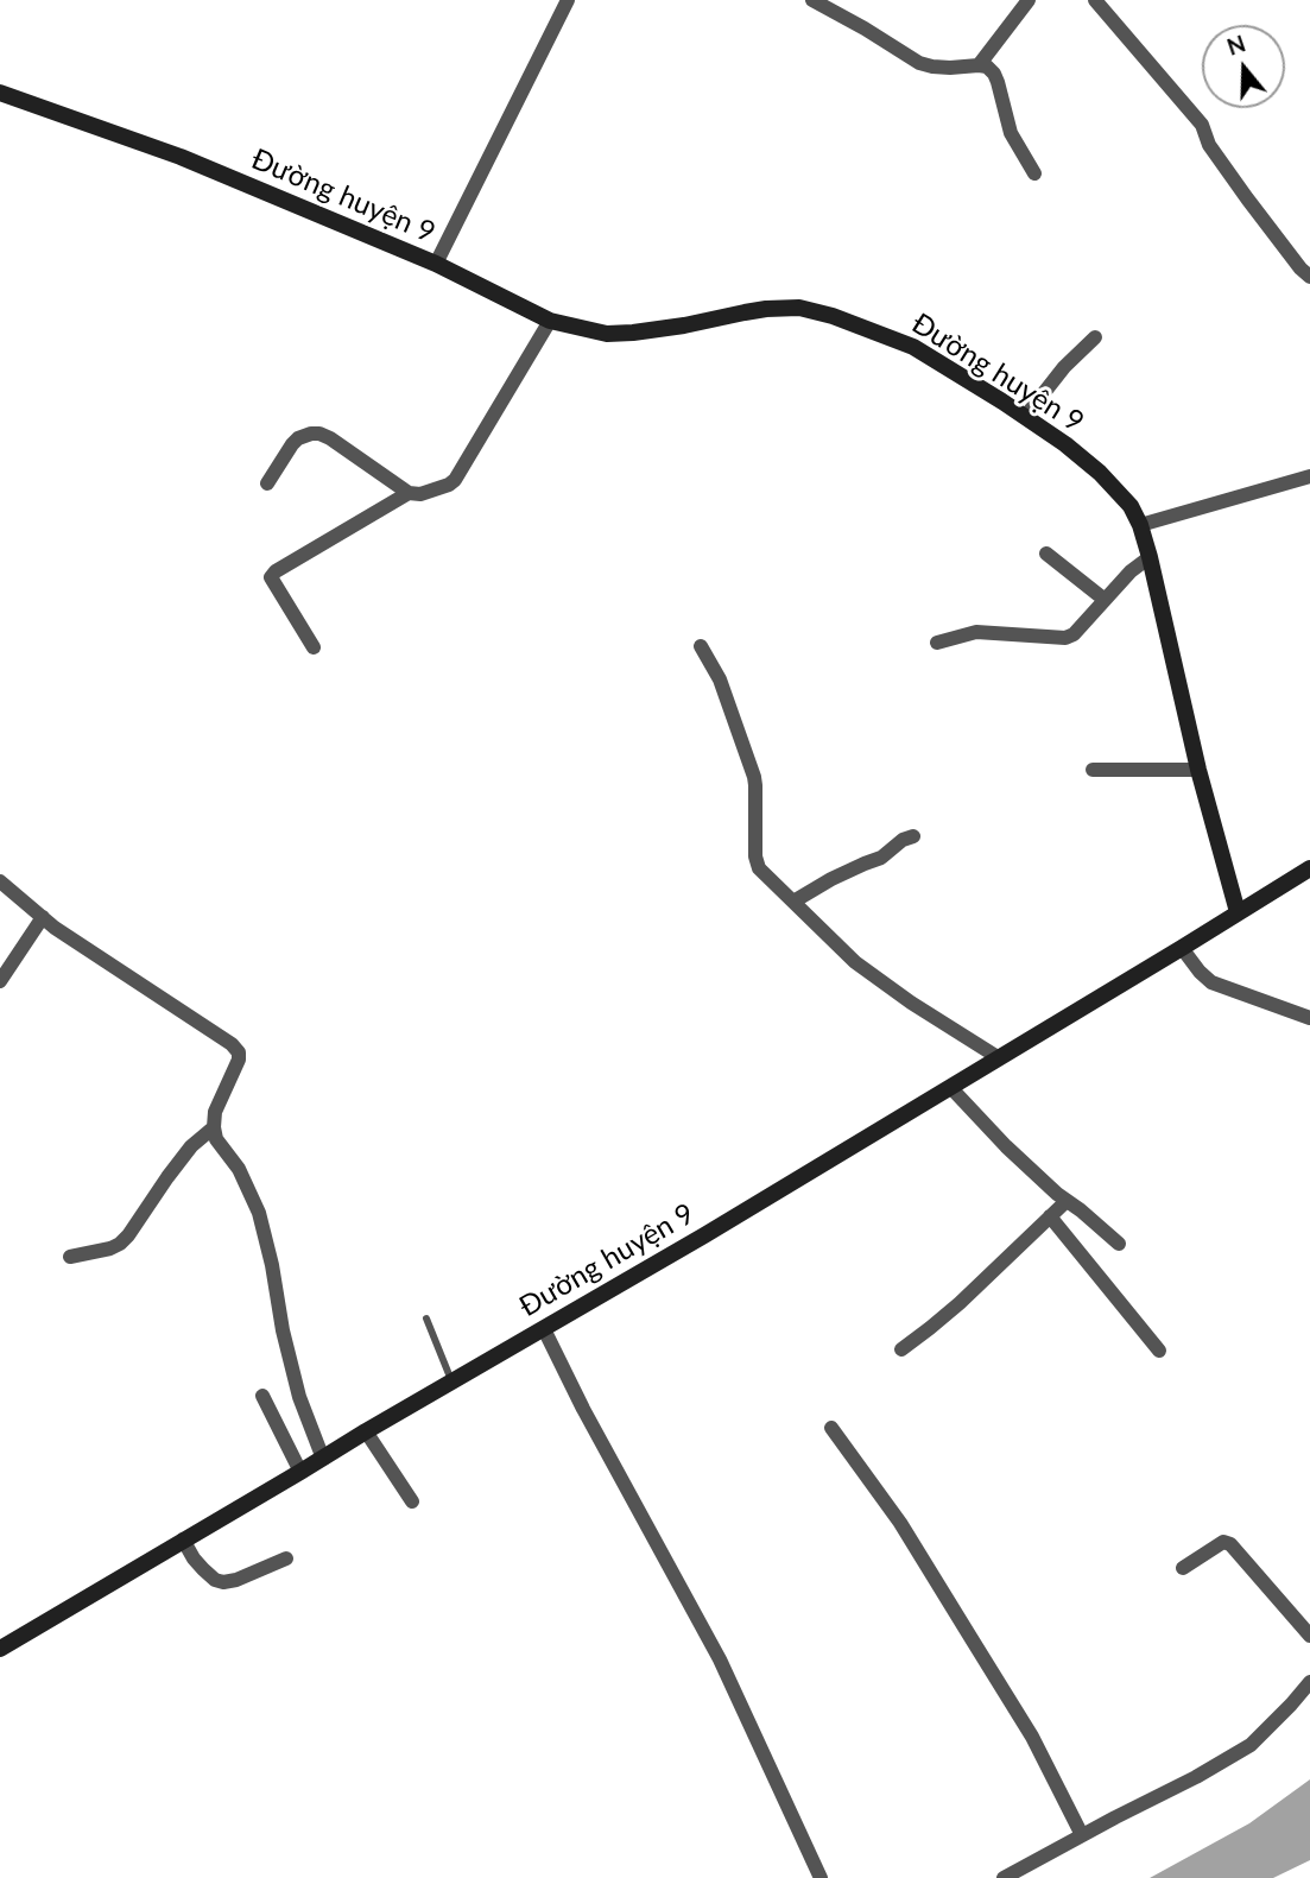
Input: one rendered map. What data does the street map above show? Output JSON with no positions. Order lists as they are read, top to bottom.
{
  "streets": {
    "street": ["Đường huyện 9"]
  },
  "north": "top"
}
